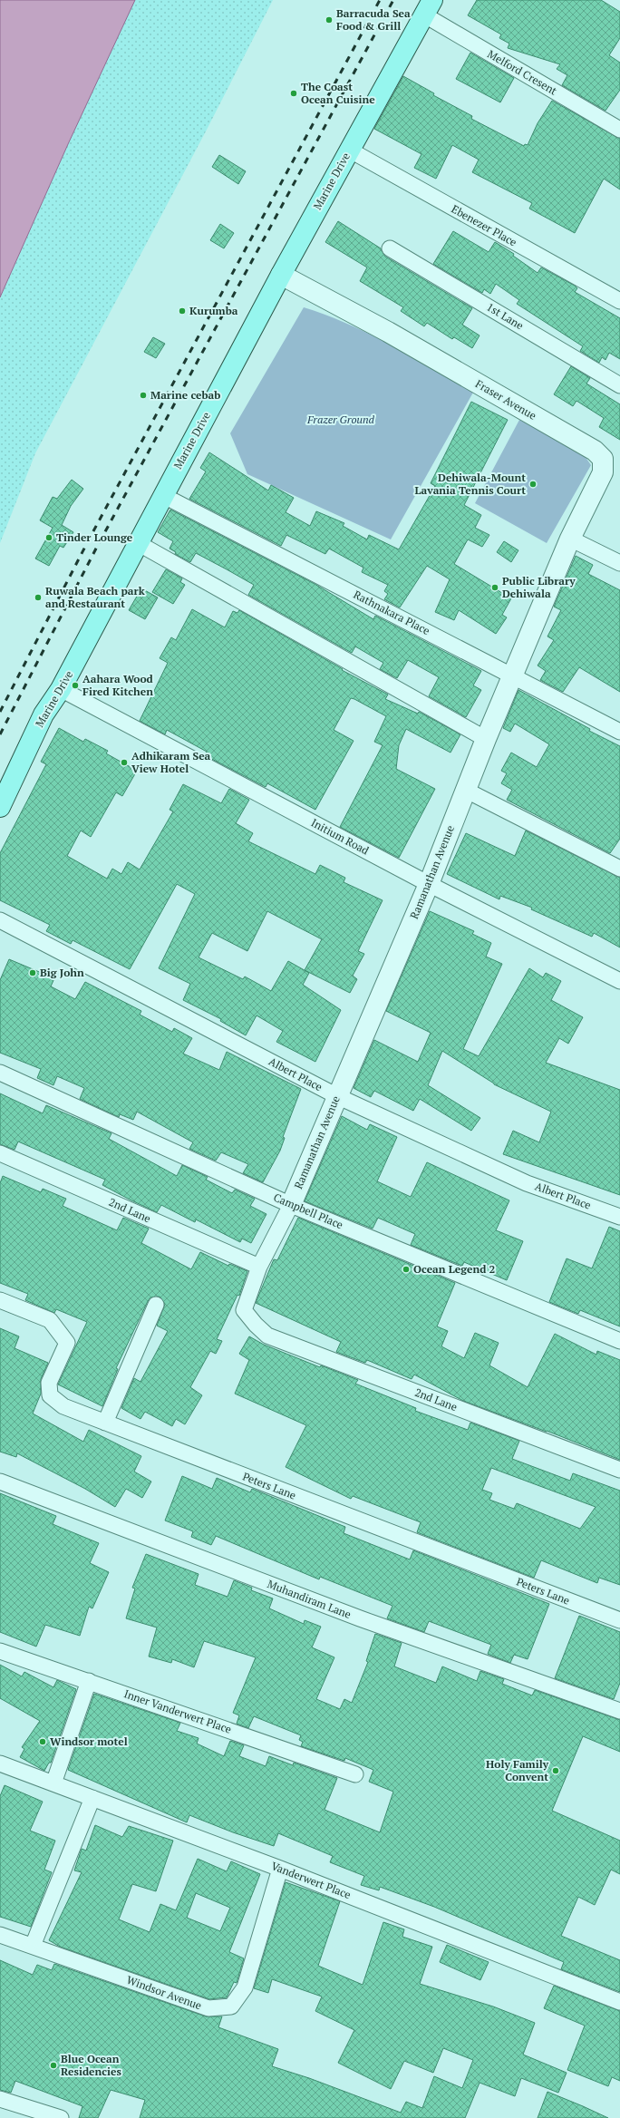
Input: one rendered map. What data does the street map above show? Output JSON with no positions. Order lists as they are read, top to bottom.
{
  "streets": {
    "main road": ["Marine Drive"],
    "street": [
      "Melford Cresent",
      "Ebenezer Place",
      "1st Lane",
      "Fraser Avenue",
      "Rathnakara Place",
      "Initium Road",
      "Ramanathan Avenue",
      "Albert Place",
      "2nd Lane",
      "Campbell Place",
      "Peters Lane",
      "Muhandiram Lane",
      "Inner Vanderwert Place",
      "Vanderwert Place",
      "Windsor Avenue"
    ]
  },
  "crossings": [
    ["Melford Cresent", "Marine Drive"],
    ["Marine Drive", "Ebenezer Place"],
    ["Marine Drive", "Fraser Avenue"],
    ["Marine Drive", "Rathnakara Place"],
    ["Marine Drive", "Initium Road"],
    ["Fraser Avenue", "Ramanathan Avenue"],
    ["Rathnakara Place", "Ramanathan Avenue"],
    ["Initium Road", "Ramanathan Avenue"],
    ["Ramanathan Avenue", "Albert Place"],
    ["Ramanathan Avenue", "Campbell Place"],
    ["Vanderwert Place", "Windsor Avenue"]
  ],
  "parks": ["Frazer Ground"],
  "places": [
    "Barracuda Sea Food & Grill",
    "The Coast Ocean Cuisine",
    "Kurumba",
    "Marine cebab",
    "Dehiwala-Mount Lavania Tennis Court",
    "Tinder Lounge",
    "Public Library Dehiwala",
    "Ruwala Beach park and Restaurant",
    "Aahara Wood Fired Kitchen",
    "Adhikaram Sea View Hotel",
    "Big John",
    "Ocean Legend 2",
    "Windsor motel",
    "Holy Family Convent",
    "Blue Ocean Residencies"
  ]
}
